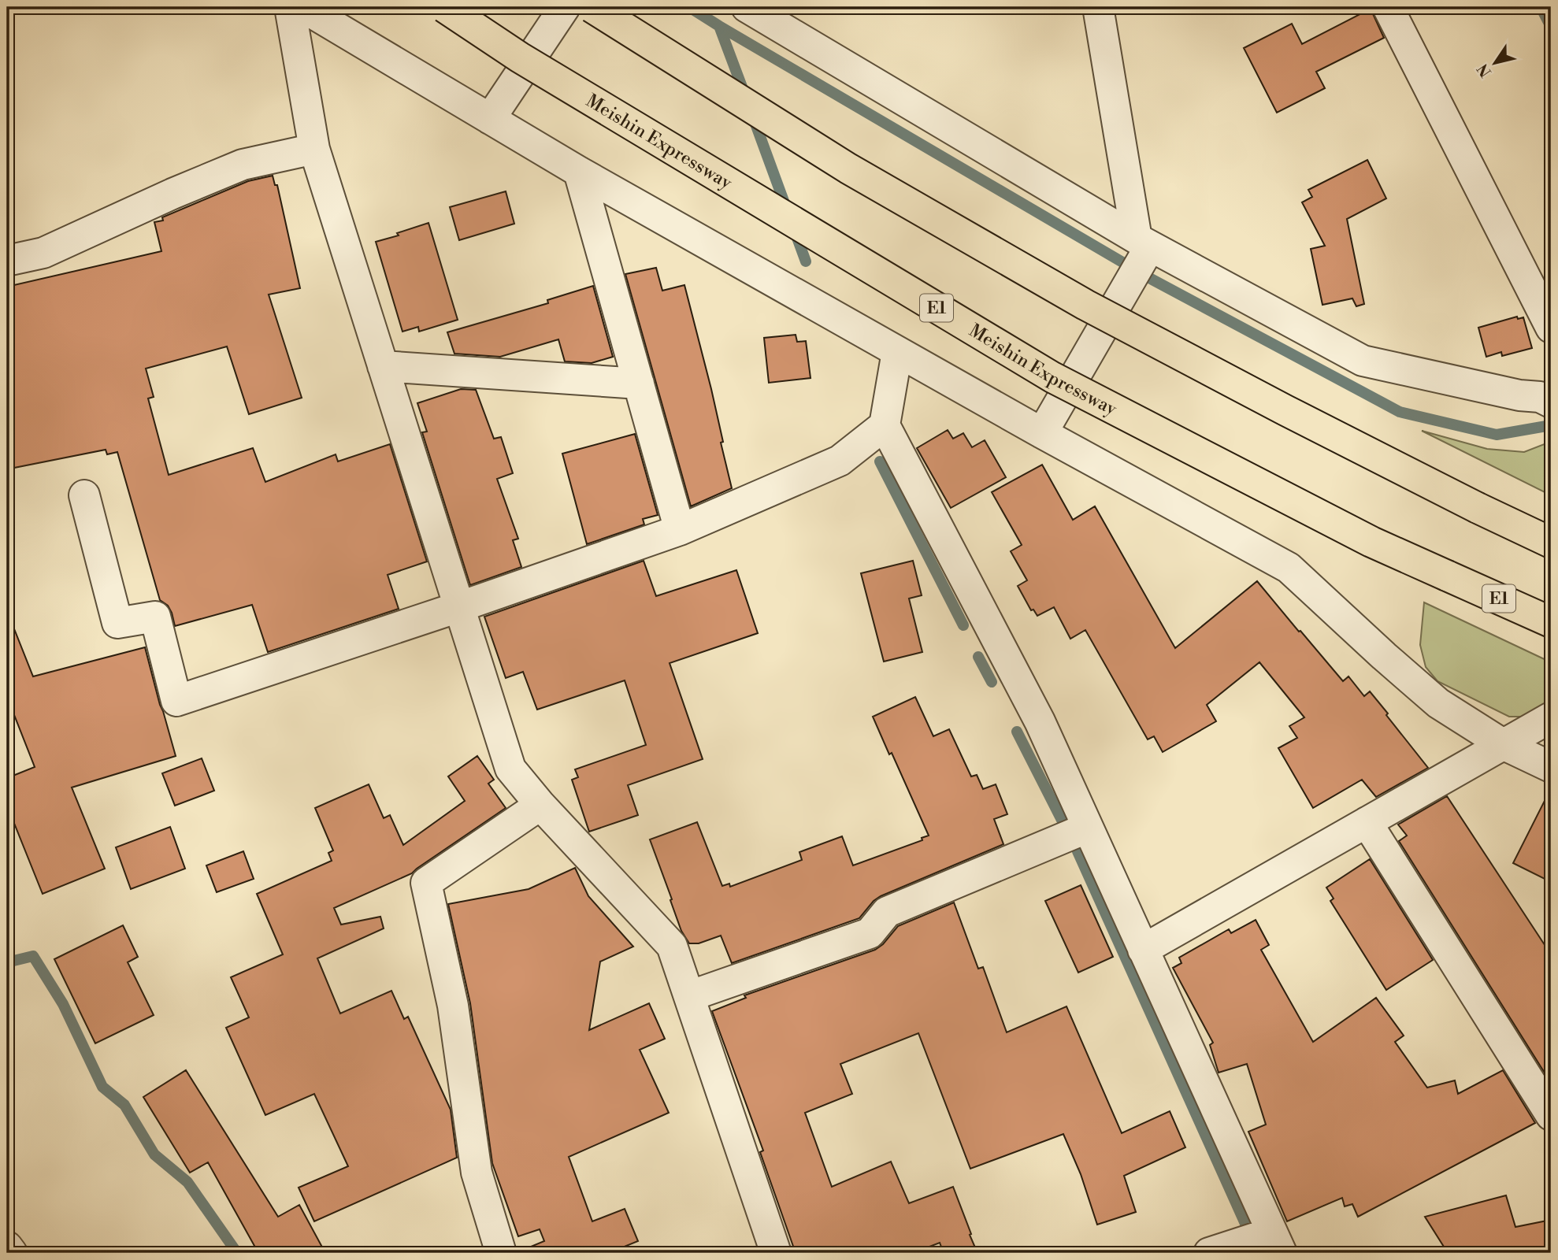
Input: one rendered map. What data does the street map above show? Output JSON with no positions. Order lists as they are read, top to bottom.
{
  "streets": {
    "highway": ["Meishin Expressway", "E1"]
  },
  "north": "bottom left"
}
